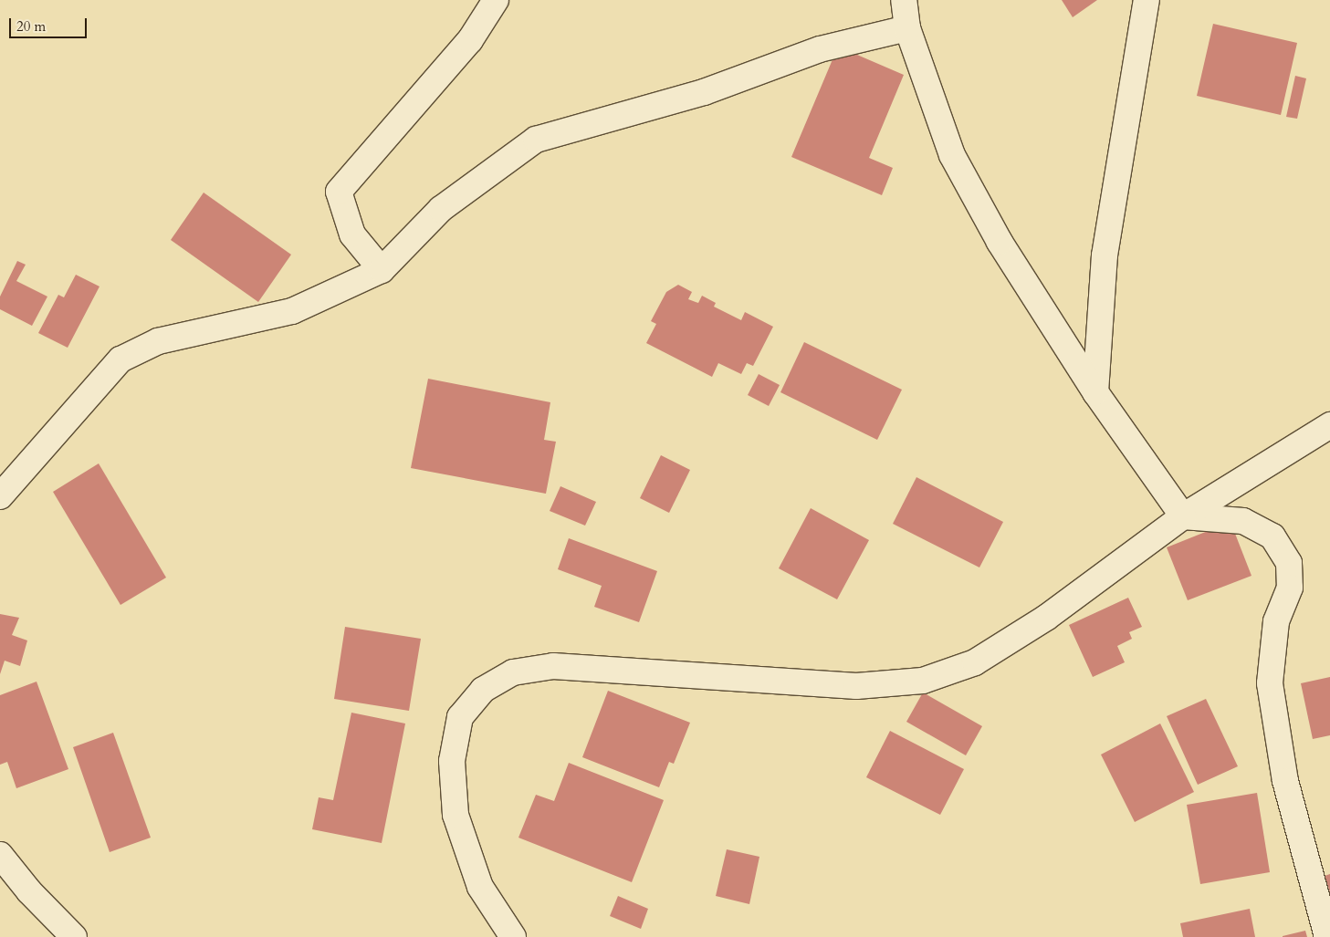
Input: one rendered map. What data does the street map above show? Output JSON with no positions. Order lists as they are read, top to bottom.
{
  "scale_bar": "20 m"
}
